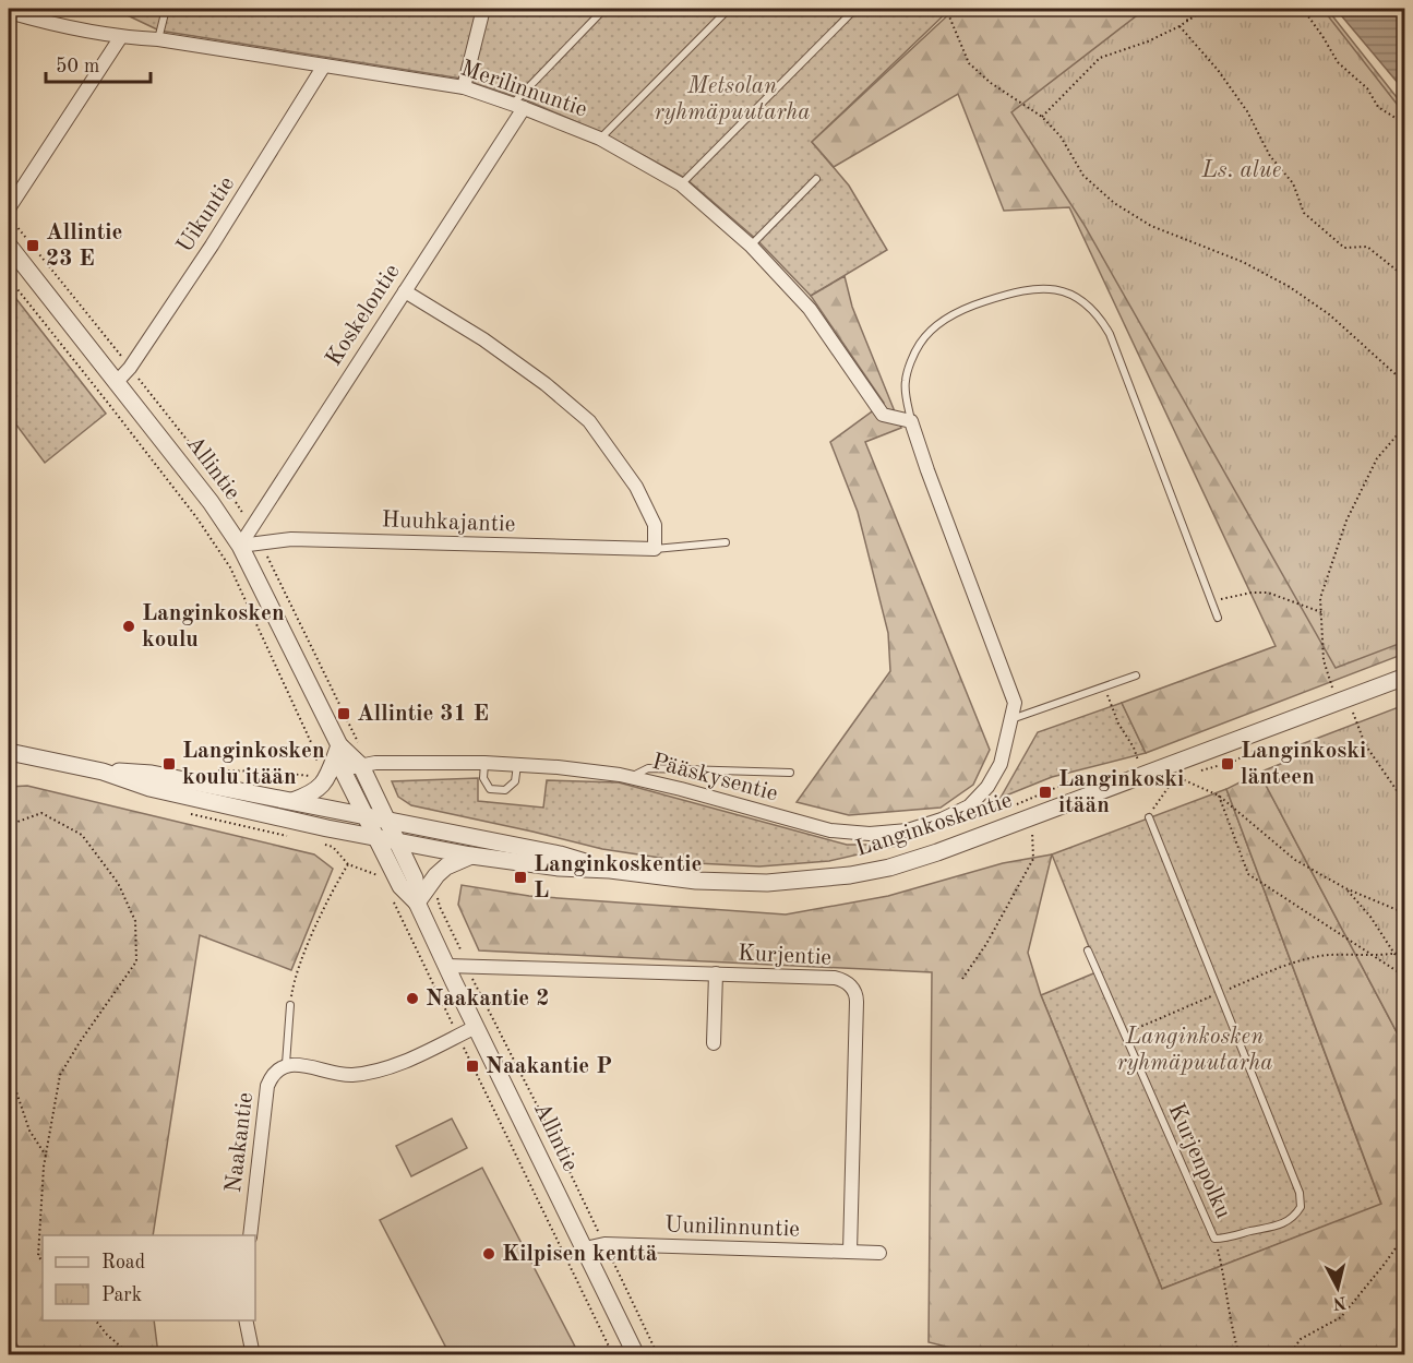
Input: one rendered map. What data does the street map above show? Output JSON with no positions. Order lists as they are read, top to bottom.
{
  "streets": {
    "street": [
      "Merilinnuntie",
      "Uikuntie",
      "Koskelontie",
      "Allintie",
      "Huuhkajantie",
      "Pääskysentie",
      "Langinkoskentie",
      "Kurjentie",
      "Naakantie",
      "Uunilinnuntie"
    ],
    "lane": ["Kurjenpolku"]
  },
  "crossings": [
    ["Merilinnuntie", "Uikuntie"],
    ["Merilinnuntie", "Koskelontie"],
    ["Merilinnuntie", "Pääskysentie"],
    ["Uikuntie", "Allintie"],
    ["Koskelontie", "Allintie"],
    ["Koskelontie", "Huuhkajantie"],
    ["Allintie", "Huuhkajantie"],
    ["Allintie", "Pääskysentie"],
    ["Allintie", "Langinkoskentie"],
    ["Allintie", "Kurjentie"],
    ["Allintie", "Uunilinnuntie"],
    ["Kurjentie", "Uunilinnuntie"]
  ],
  "parks": ["Metsolan ryhmäpuutarha", "Ls. alue", "Langinkosken ryhmäpuutarha"],
  "places": {
    "transit": [
      "Allintie 23 E",
      "Allintie 31 E",
      "Langinkosken koulu itään",
      "Langinkoski länteen",
      "Langinkoski itään",
      "Langinkoskentie L",
      "Naakantie P"
    ],
    "other": ["Langinkosken koulu", "Naakantie 2", "Kilpisen kenttä"]
  },
  "legend": ["Road", "Park"],
  "scale_bar": "50 m",
  "north": "bottom"
}
